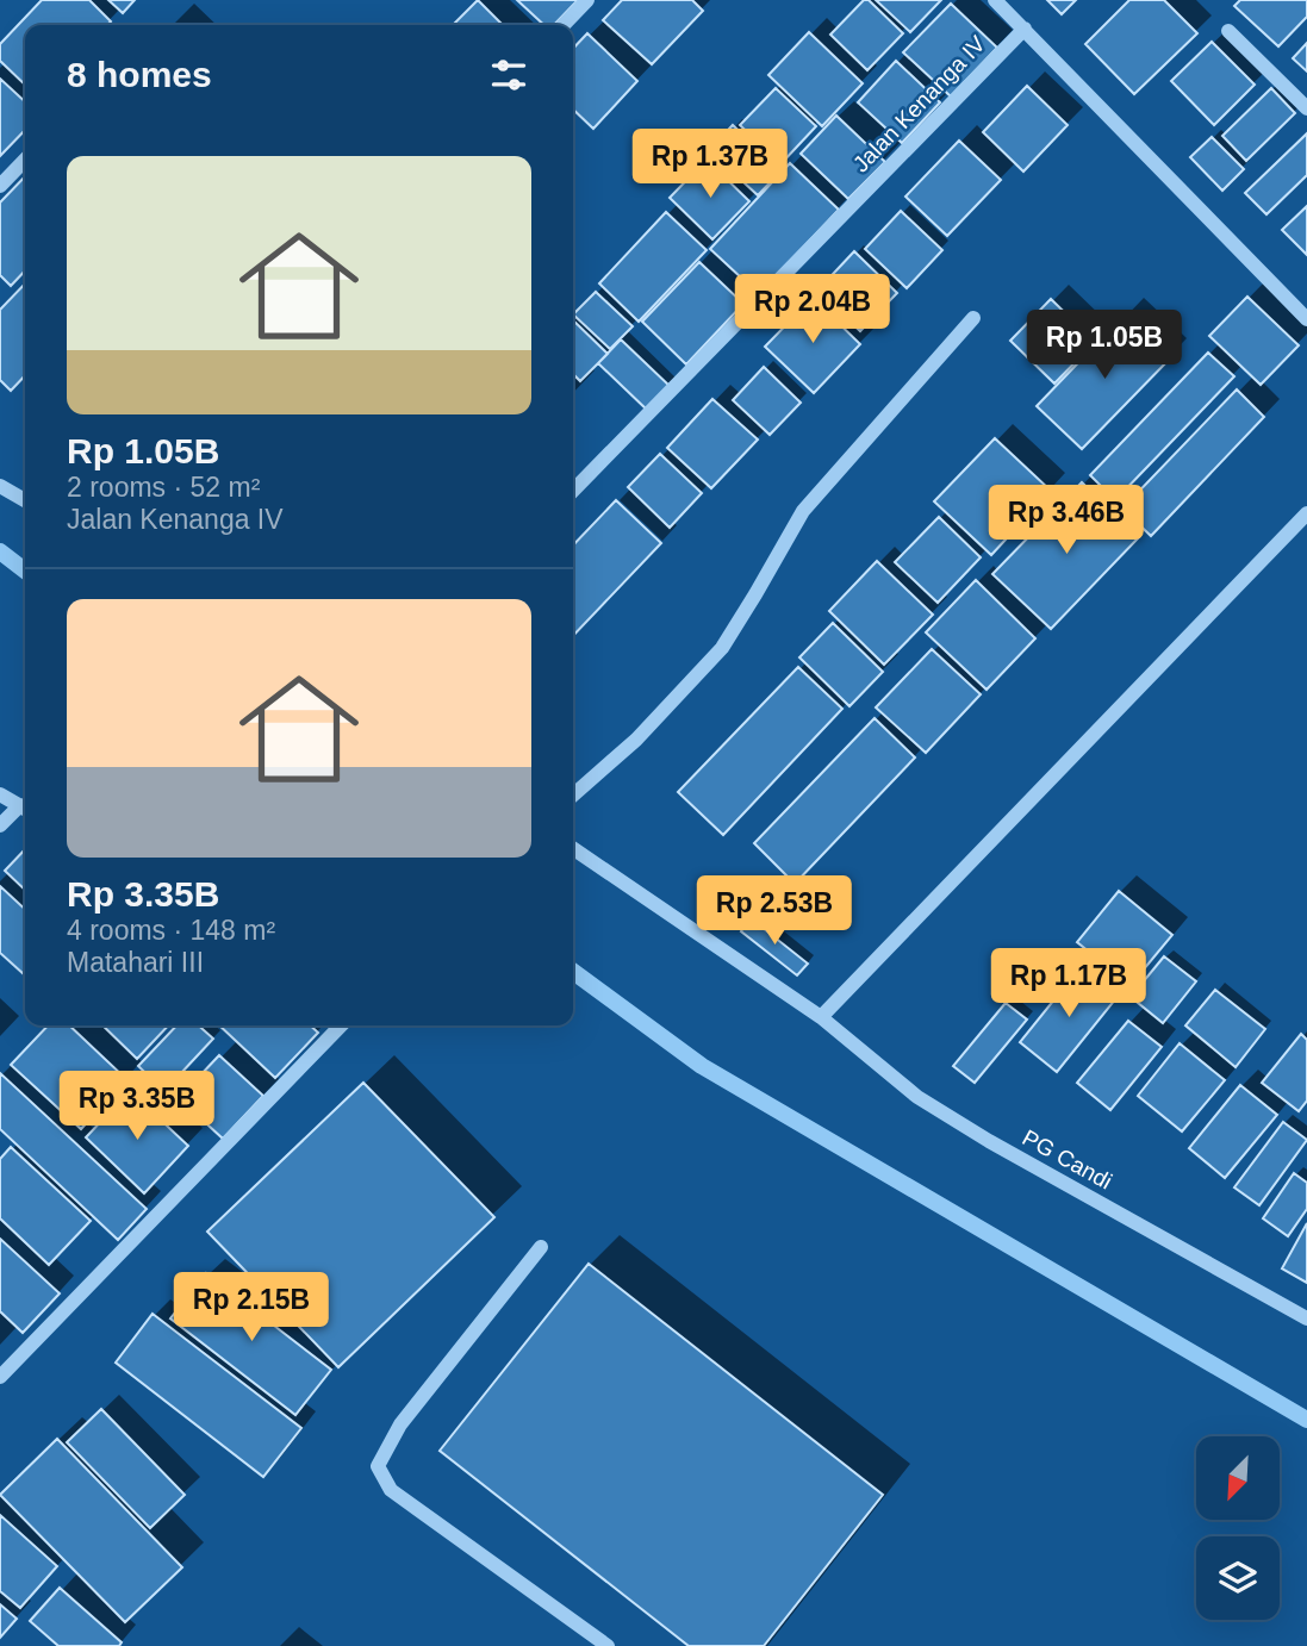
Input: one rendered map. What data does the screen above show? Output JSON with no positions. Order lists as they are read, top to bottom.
{
  "streets": {
    "street": ["Jalan Kenanga IV", "PG Candi"]
  },
  "north": "bottom left",
  "page": {
    "heading": "8 homes",
    "list": [
      {
        "name": "Rp 1.05B",
        "note": "2 rooms · 52 m² · Jalan Kenanga IV"
      },
      {
        "name": "Rp 3.35B",
        "note": "4 rooms · 148 m² · Matahari III"
      }
    ],
    "price": [
      "Rp 1.37B",
      "Rp 2.04B",
      "Rp 1.05B",
      "Rp 3.46B",
      "Rp 2.53B",
      "Rp 1.17B",
      "Rp 3.35B",
      "Rp 2.15B"
    ]
  }
}
